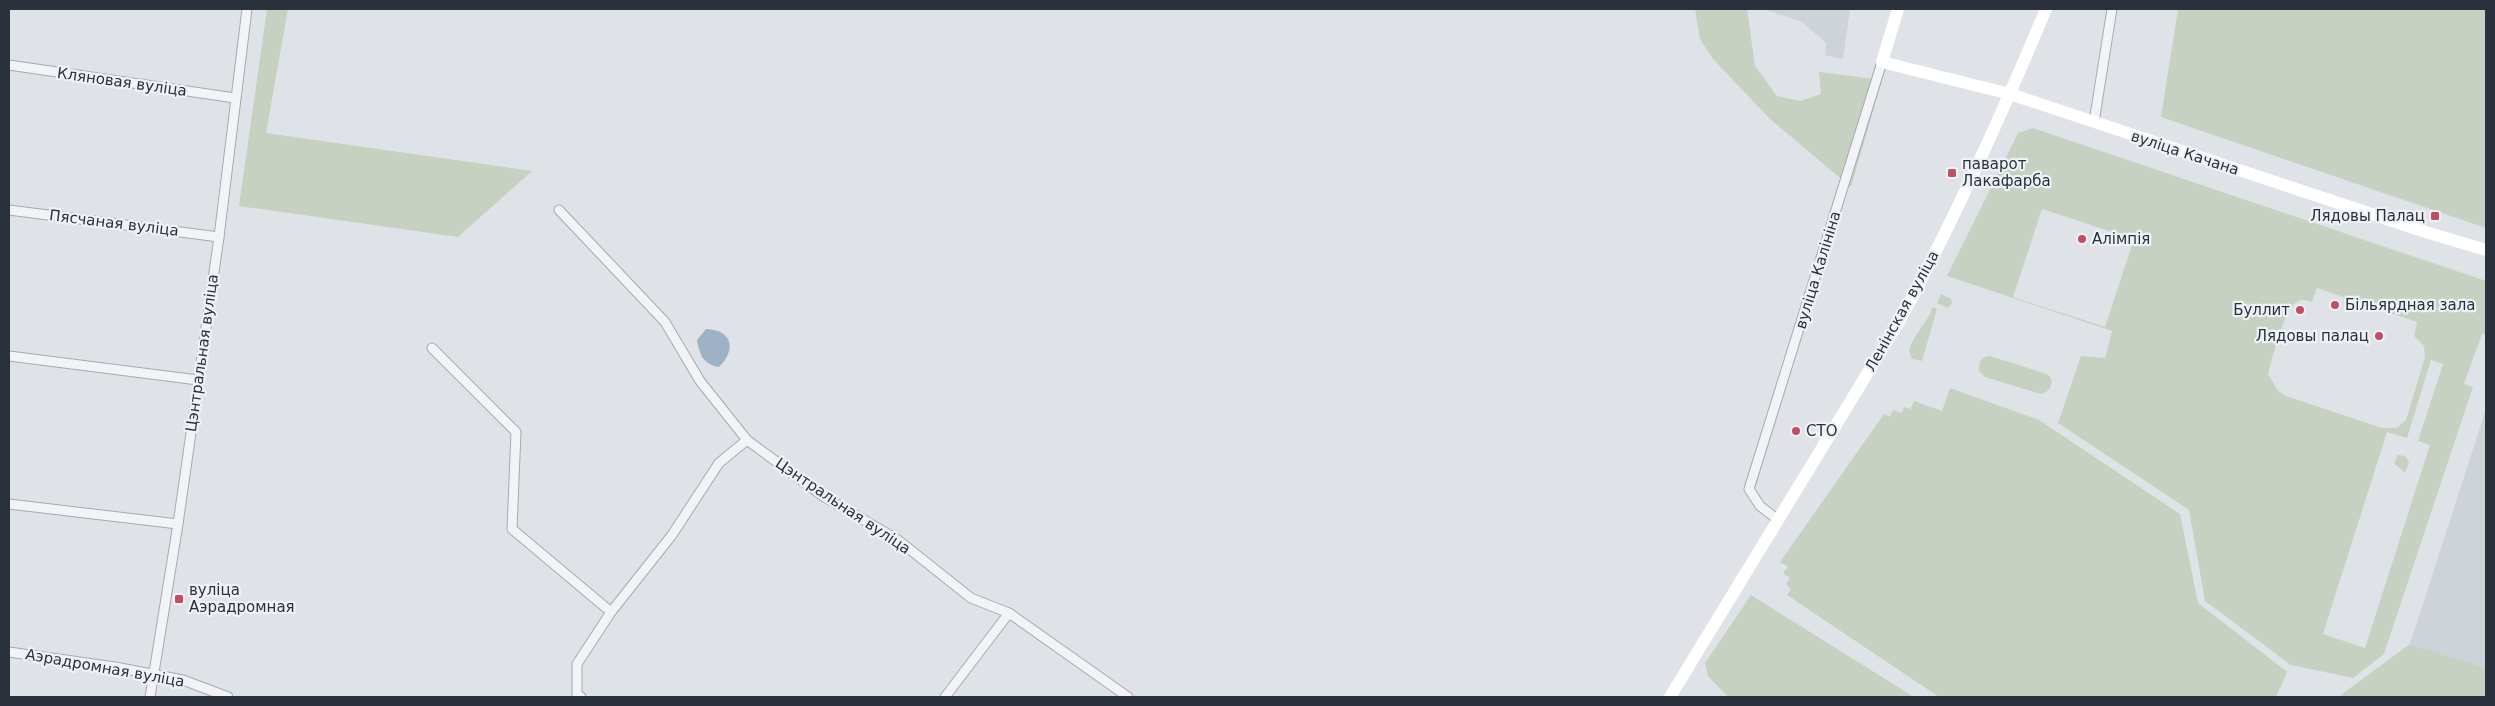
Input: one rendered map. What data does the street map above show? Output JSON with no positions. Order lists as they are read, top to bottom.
{
  "streets": {
    "main road": ["вуліца Качана", "вуліца Калініна", "Ленінская вуліца"],
    "street": [
      "Кляновая вуліца",
      "Пясчаная вуліца",
      "Цэнтральная вуліца",
      "Аэрадромная вуліца"
    ]
  },
  "crossings": [
    ["Кляновая вуліца", "Цэнтральная вуліца"],
    ["вуліца Качана", "вуліца Калініна"],
    ["вуліца Качана", "Ленінская вуліца"],
    ["Пясчаная вуліца", "Цэнтральная вуліца"],
    ["вуліца Калініна", "Ленінская вуліца"],
    ["Цэнтральная вуліца", "Аэрадромная вуліца"]
  ],
  "places": {
    "transit": ["паварот Лакафарба", "Лядовы Палац", "вуліца Аэрадромная"],
    "other": [
      "Алімпія",
      "Більярдная зала",
      "Буллит",
      "Лядовы палац",
      "СТО"
    ]
  }
}
